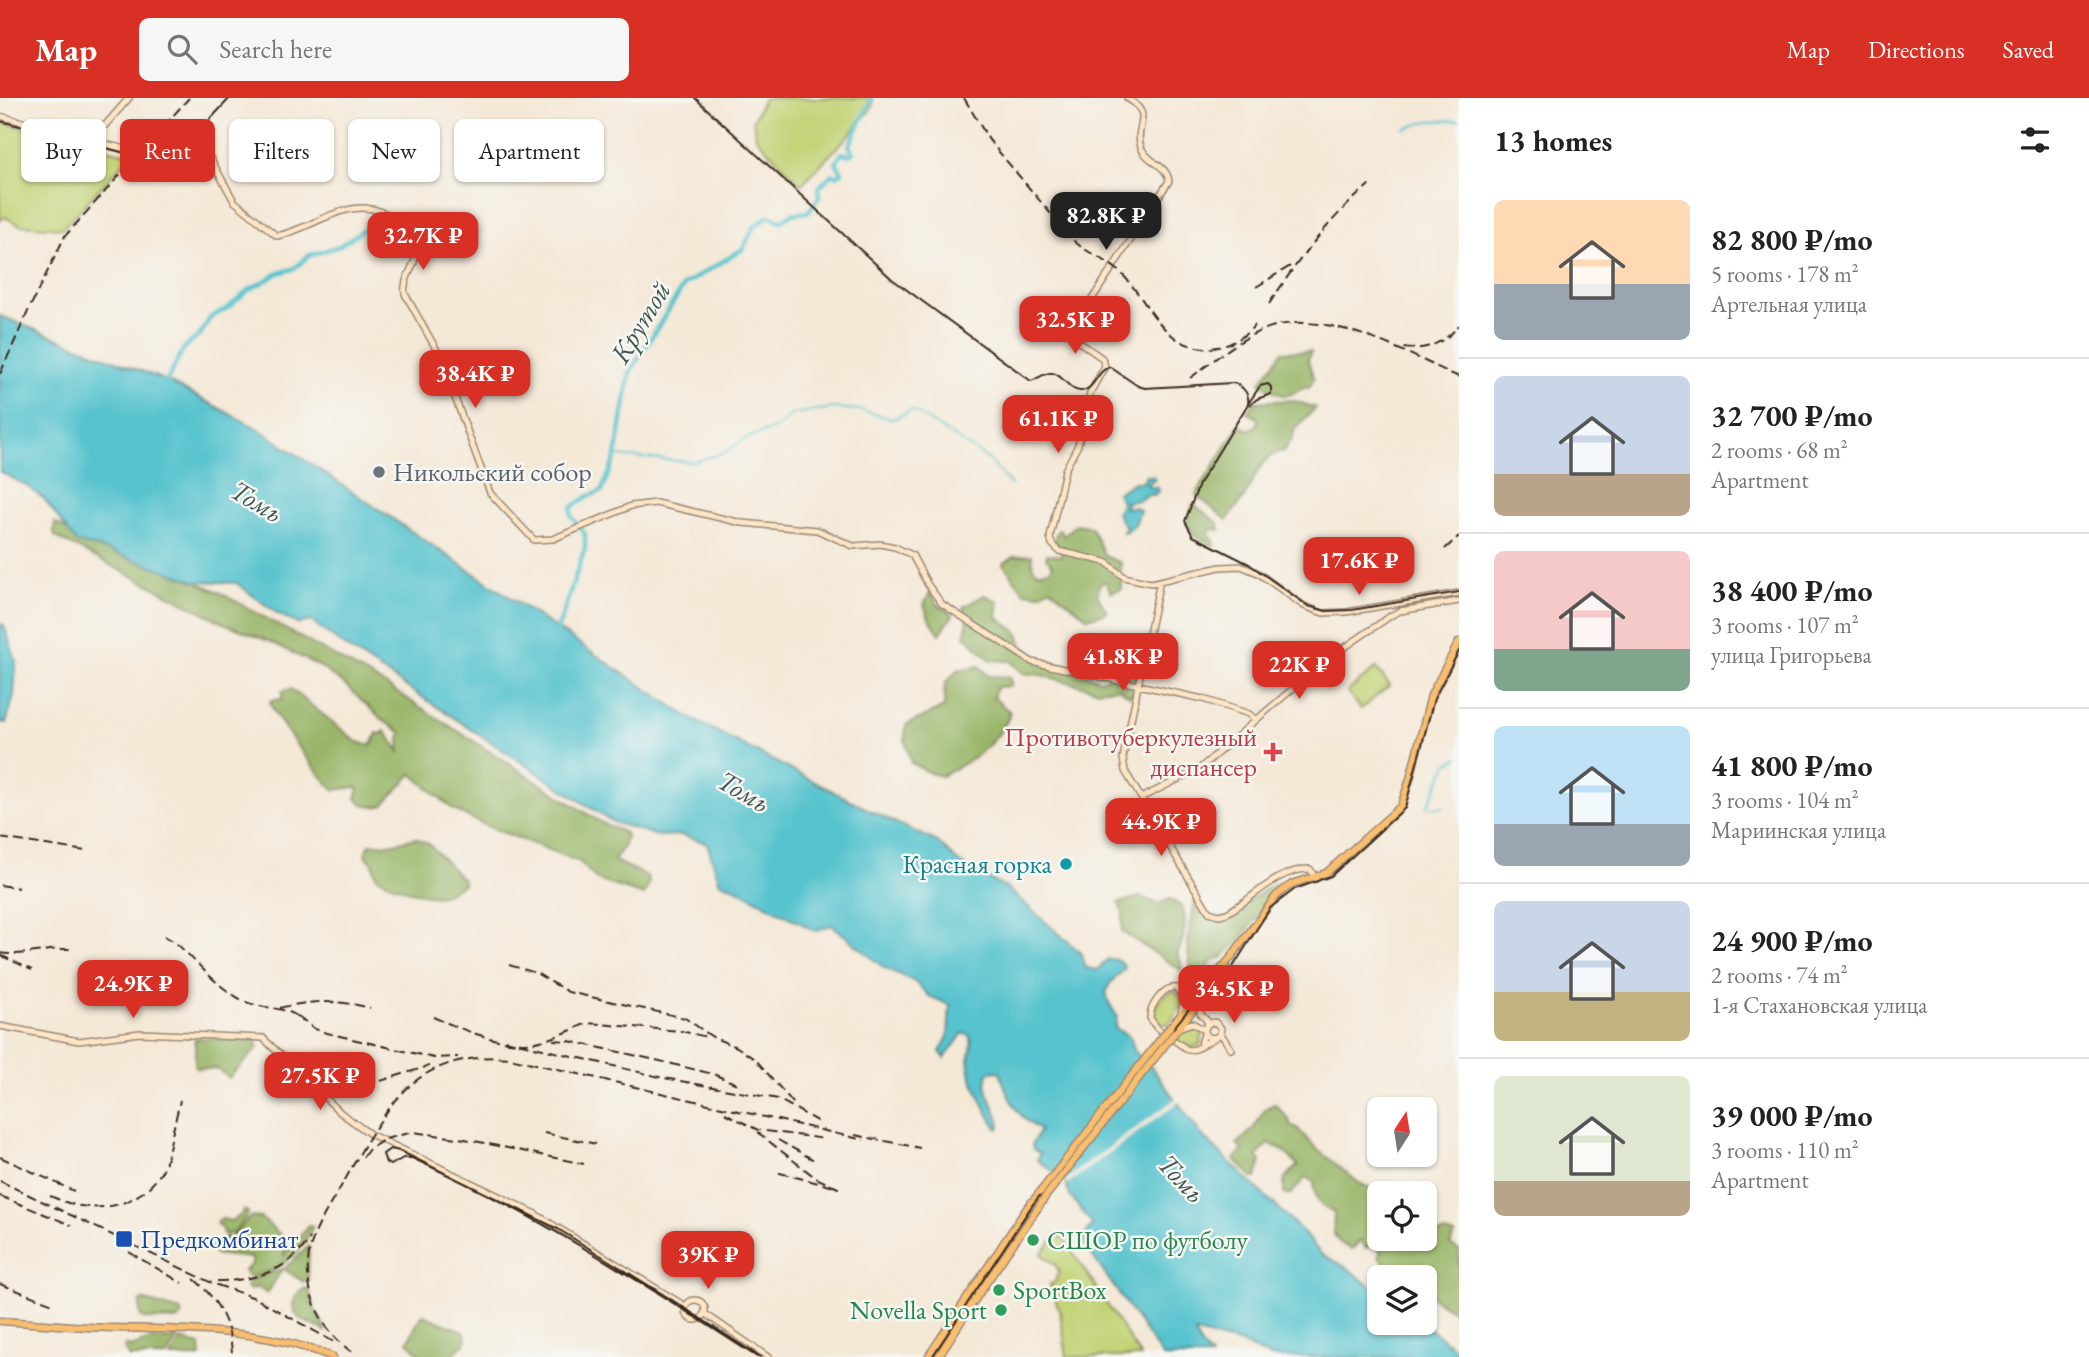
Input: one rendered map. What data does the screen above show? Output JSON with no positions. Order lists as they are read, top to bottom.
{
  "water": ["Крутой", "Томь"],
  "places": {
    "other": [
      "Никольский собор",
      "Красная горка",
      "СШОР по футболу",
      "SportBox",
      "Novella Sport"
    ],
    "health": ["Противотуберкулезный диспансер"],
    "transit": ["Предкомбинат"]
  },
  "north": "top",
  "page": {
    "header": "Map",
    "search": "Search here",
    "nav": ["Map", "Directions", "Saved"],
    "heading": "13 homes",
    "chip": [
      "Buy",
      "Rent",
      "Filters",
      "New",
      "Apartment"
    ],
    "list": [
      {
        "name": "82 800 ₽/mo",
        "note": "5 rooms · 178 m² · Артельная улица"
      },
      {
        "name": "32 700 ₽/mo",
        "note": "2 rooms · 68 m² · Apartment"
      },
      {
        "name": "38 400 ₽/mo",
        "note": "3 rooms · 107 m² · улица Григорьева"
      },
      {
        "name": "41 800 ₽/mo",
        "note": "3 rooms · 104 m² · Мариинская улица"
      },
      {
        "name": "24 900 ₽/mo",
        "note": "2 rooms · 74 m² · 1-я Стахановская улица"
      },
      {
        "name": "39 000 ₽/mo",
        "note": "3 rooms · 110 m² · Apartment"
      }
    ],
    "price": [
      "82.8K ₽",
      "32.7K ₽",
      "32.5K ₽",
      "38.4K ₽",
      "61.1K ₽",
      "17.6K ₽",
      "41.8K ₽",
      "22K ₽",
      "44.9K ₽",
      "24.9K ₽",
      "34.5K ₽",
      "27.5K ₽",
      "39K ₽"
    ]
  }
}
